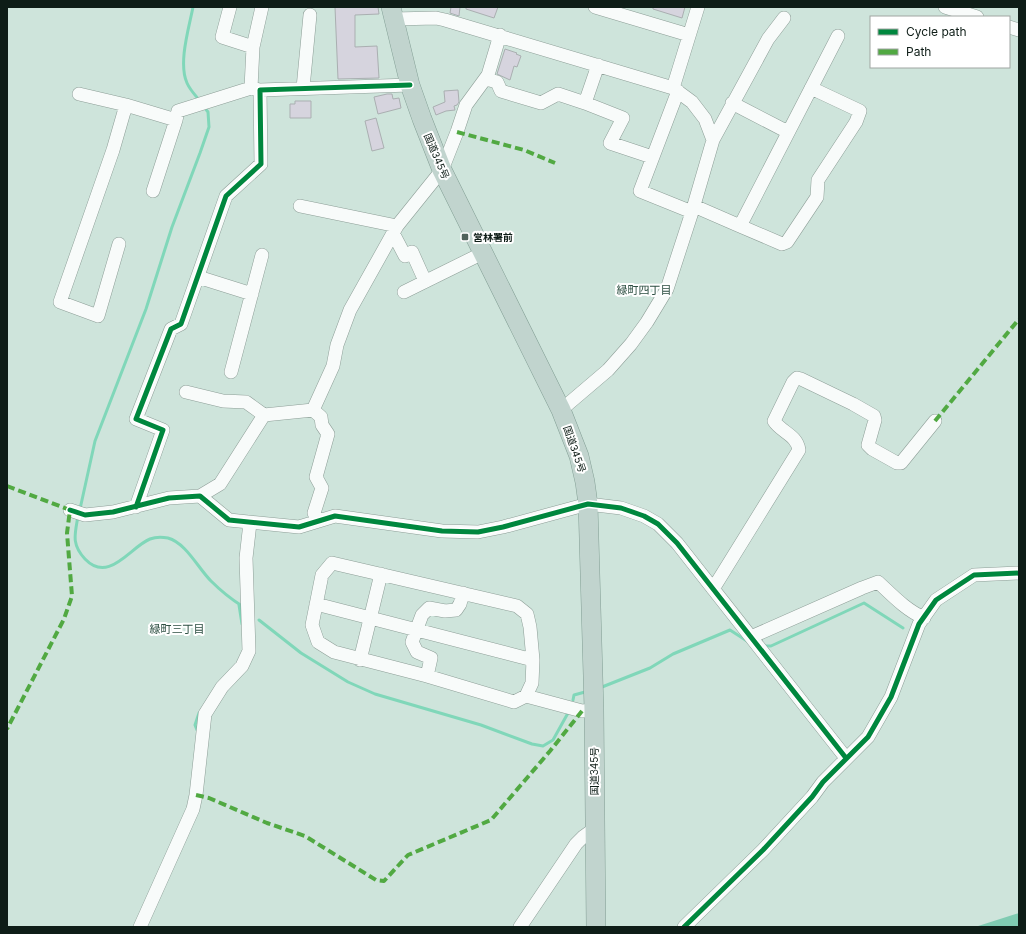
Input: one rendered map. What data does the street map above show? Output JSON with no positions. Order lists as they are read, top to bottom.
{
  "streets": {
    "highway": ["国道345号"]
  },
  "districts": ["緑町四丁目", "緑町三丁目"],
  "places": {
    "transit": ["営林署前"]
  },
  "legend": ["Cycle path", "Path"]
}
